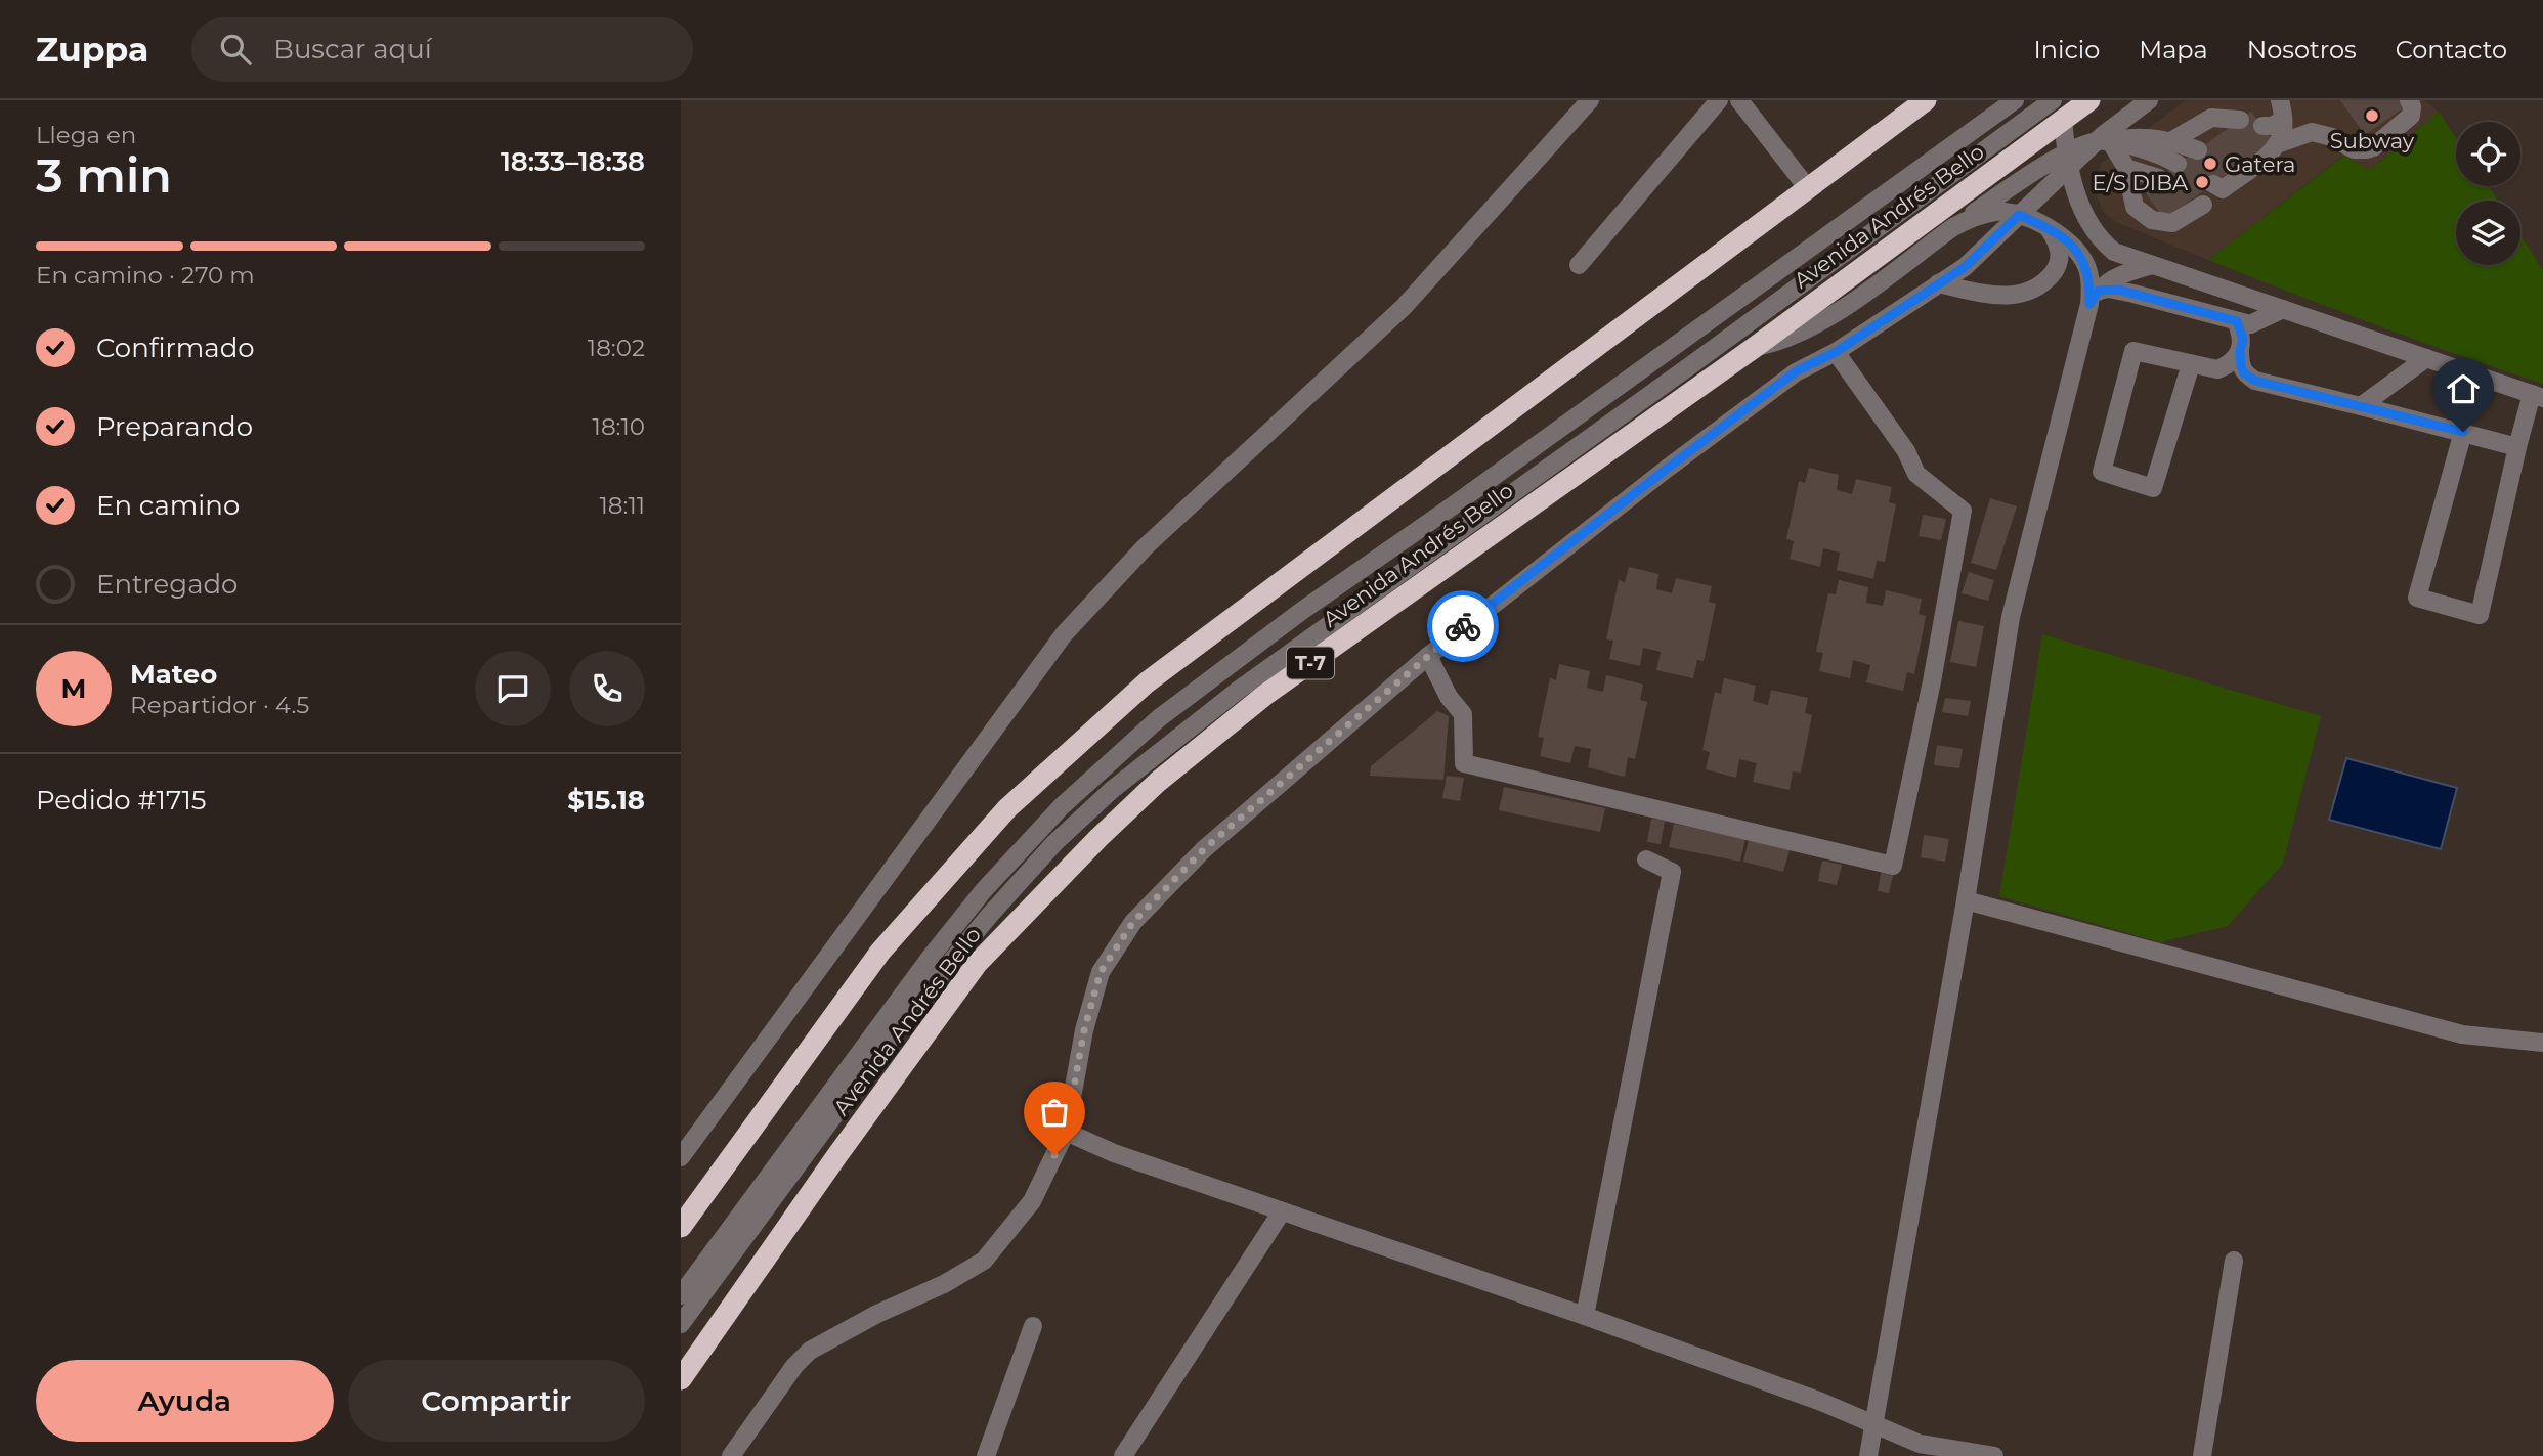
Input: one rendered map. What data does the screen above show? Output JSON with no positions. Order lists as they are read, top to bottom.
{
  "streets": {
    "highway": ["Avenida Andrés Bello", "T-7"]
  },
  "places": ["Subway", "Gatera", "E/S DIBA"],
  "page": {
    "header": "Zuppa",
    "search": "Buscar aquí",
    "nav": [
      "Inicio",
      "Mapa",
      "Nosotros",
      "Contacto"
    ],
    "heading": ["3 min", "Llega en", "18:33–18:38"],
    "panel": [
      "Mateo",
      "Repartidor · 4.5",
      "Pedido #1715",
      "$15.18"
    ],
    "bar": "En camino · 270 m",
    "list": [
      ["Confirmado", "18:02"],
      ["Preparando", "18:10"],
      ["En camino", "18:11"],
      "Entregado"
    ],
    "round": "M",
    "buttons": ["Ayuda", "Compartir"]
  }
}
